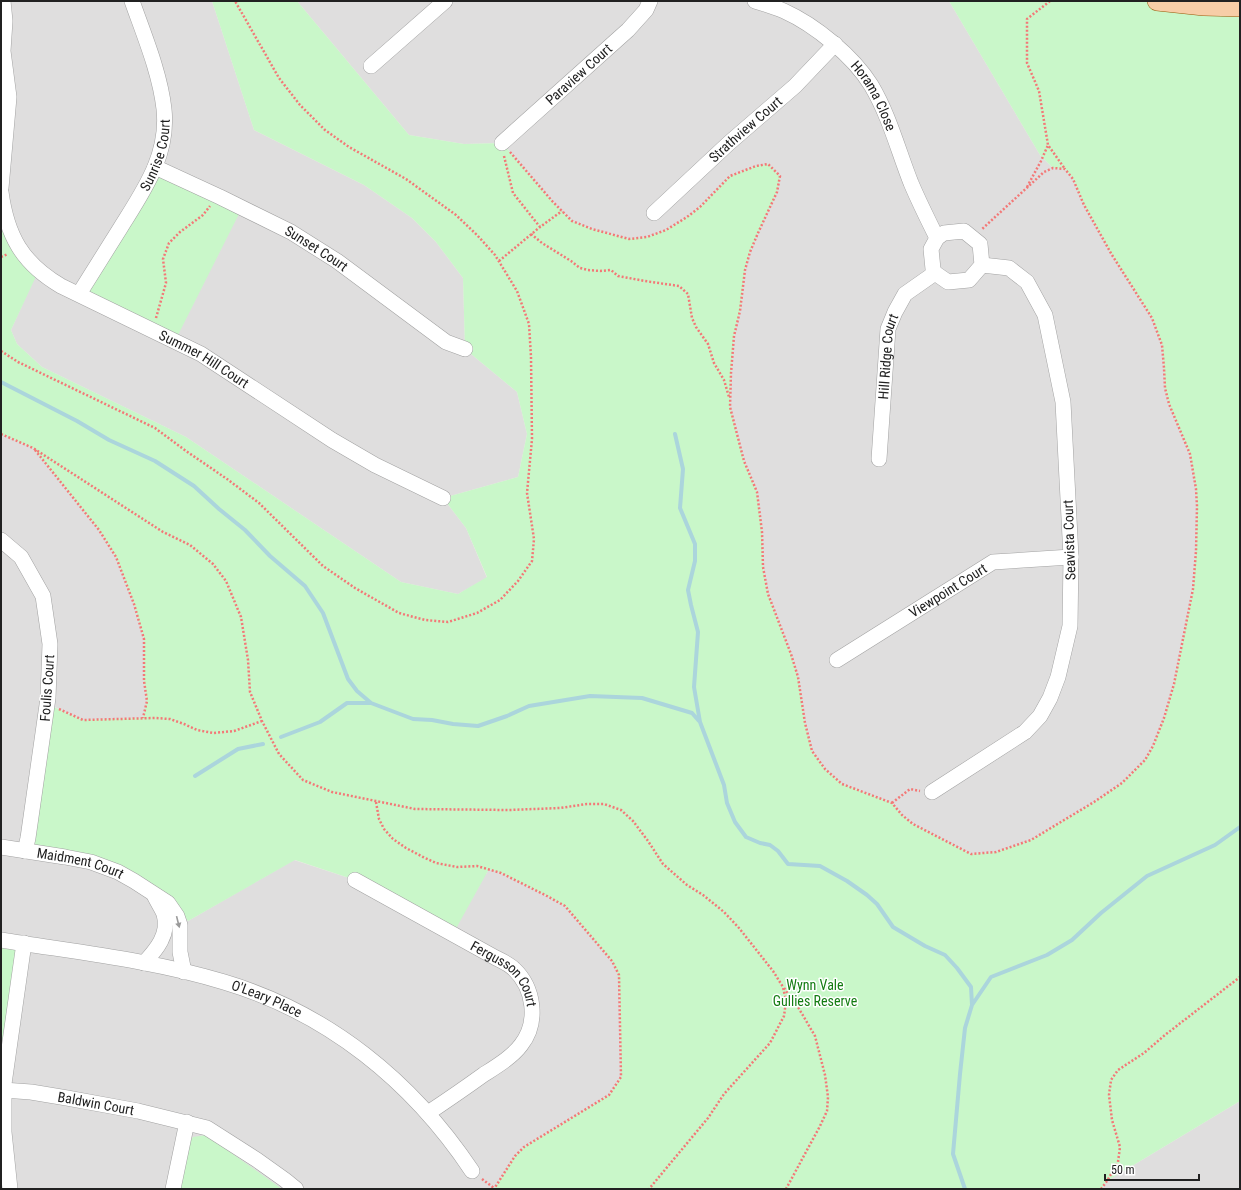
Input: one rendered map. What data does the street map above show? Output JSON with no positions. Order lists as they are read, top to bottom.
{
  "streets": {
    "street": [
      "Paraview Court",
      "Horama Close",
      "Strathview Court",
      "Sunrise Court",
      "Sunset Court",
      "Hill Ridge Court",
      "Summer Hill Court",
      "Seavista Court",
      "Viewpoint Court",
      "Foulis Court",
      "Maidment Court",
      "Fergusson Court",
      "O'Leary Place",
      "Baldwin Court"
    ]
  },
  "crossings": [
    ["Horama Close", "Strathview Court"],
    ["Horama Close", "Hill Ridge Court"],
    ["Horama Close", "Seavista Court"],
    ["Sunrise Court", "Sunset Court"],
    ["Sunrise Court", "Summer Hill Court"],
    ["Hill Ridge Court", "Seavista Court"],
    ["Seavista Court", "Viewpoint Court"],
    ["Foulis Court", "Maidment Court"],
    ["Maidment Court", "O'Leary Place"],
    ["Fergusson Court", "O'Leary Place"]
  ],
  "parks": ["Wynn Vale Gullies Reserve"],
  "scale_bar": "50 m"
}
